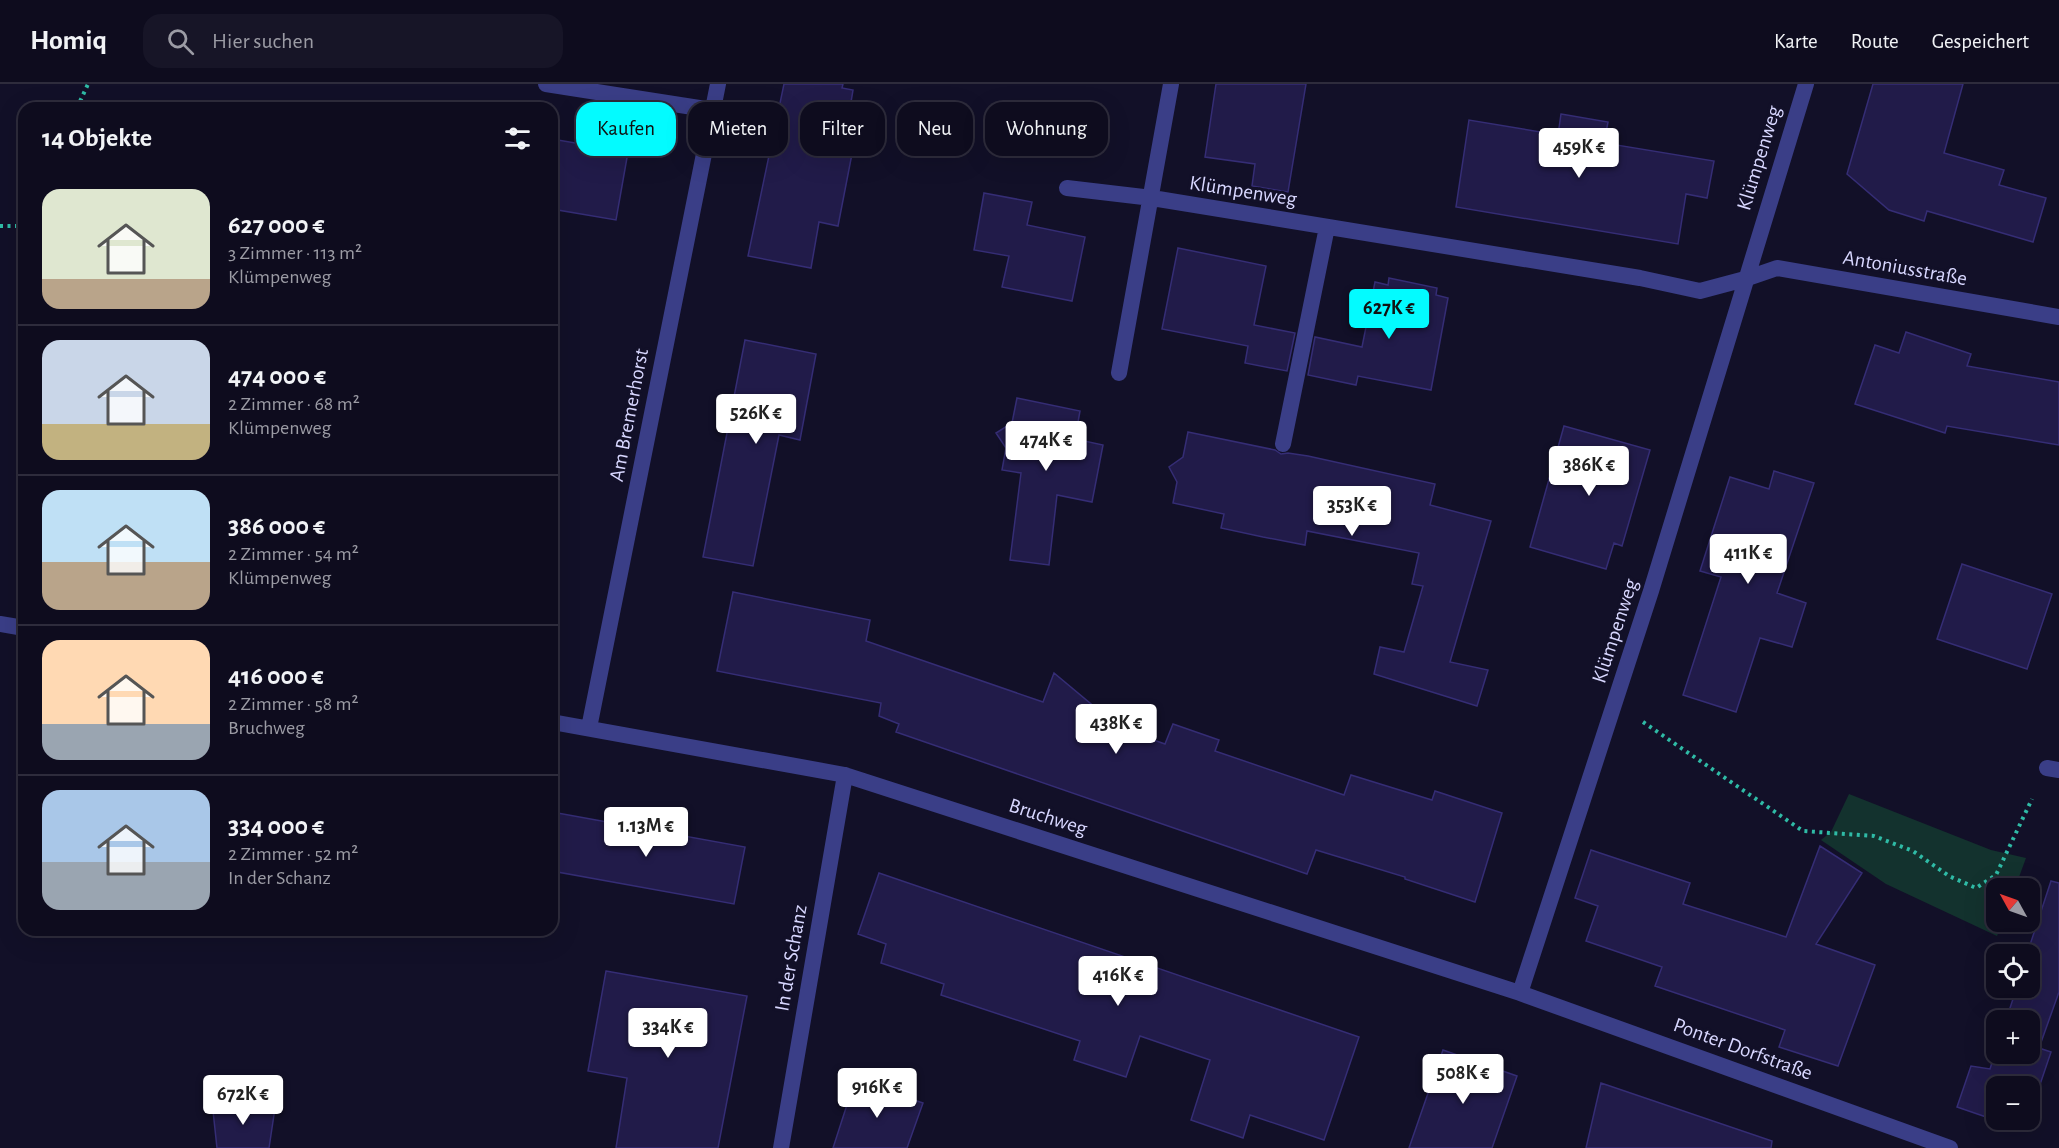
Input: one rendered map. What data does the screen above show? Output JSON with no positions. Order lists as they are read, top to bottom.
{
  "streets": {
    "street": [
      "Klümpenweg",
      "Antoniusstraße",
      "Am Bremerhorst",
      "Bruchweg",
      "In der Schanz",
      "Ponter Dorfstraße"
    ]
  },
  "crossings": [
    ["Klümpenweg", "Antoniusstraße"],
    ["Klümpenweg", "Bruchweg"],
    ["Klümpenweg", "Ponter Dorfstraße"],
    ["Am Bremerhorst", "Bruchweg"],
    ["Bruchweg", "In der Schanz"],
    ["Bruchweg", "Ponter Dorfstraße"]
  ],
  "north": "top left",
  "page": {
    "header": "Homiq",
    "search": "Hier suchen",
    "nav": ["Karte", "Route", "Gespeichert"],
    "chip": [
      "Kaufen",
      "Mieten",
      "Filter",
      "Neu",
      "Wohnung"
    ],
    "heading": "14 Objekte",
    "price": [
      "459K €",
      "627K €",
      "526K €",
      "474K €",
      "386K €",
      "353K €",
      "411K €",
      "438K €",
      "1.13M €",
      "416K €",
      "334K €",
      "508K €",
      "916K €",
      "672K €"
    ],
    "list": [
      {
        "name": "627 000 €",
        "note": "3 Zimmer · 113 m² · Klümpenweg"
      },
      {
        "name": "474 000 €",
        "note": "2 Zimmer · 68 m² · Klümpenweg"
      },
      {
        "name": "386 000 €",
        "note": "2 Zimmer · 54 m² · Klümpenweg"
      },
      {
        "name": "416 000 €",
        "note": "2 Zimmer · 58 m² · Bruchweg"
      },
      {
        "name": "334 000 €",
        "note": "2 Zimmer · 52 m² · In der Schanz"
      }
    ],
    "map_buttons": ["+", "−"]
  }
}
